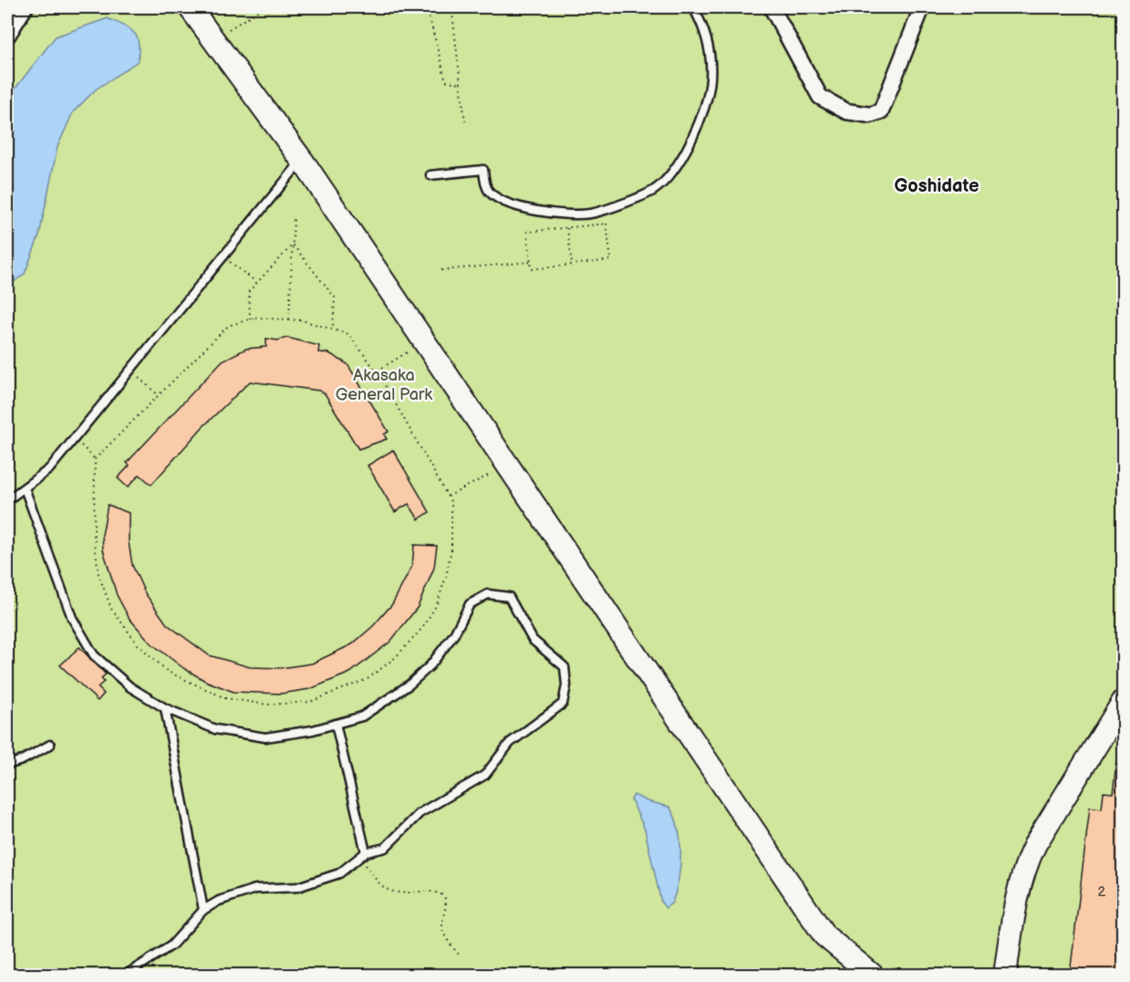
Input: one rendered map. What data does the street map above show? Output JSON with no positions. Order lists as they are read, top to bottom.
{
  "districts": ["Goshidate"],
  "parks": ["Akasaka General Park"],
  "house_numbers": ["2"]
}
